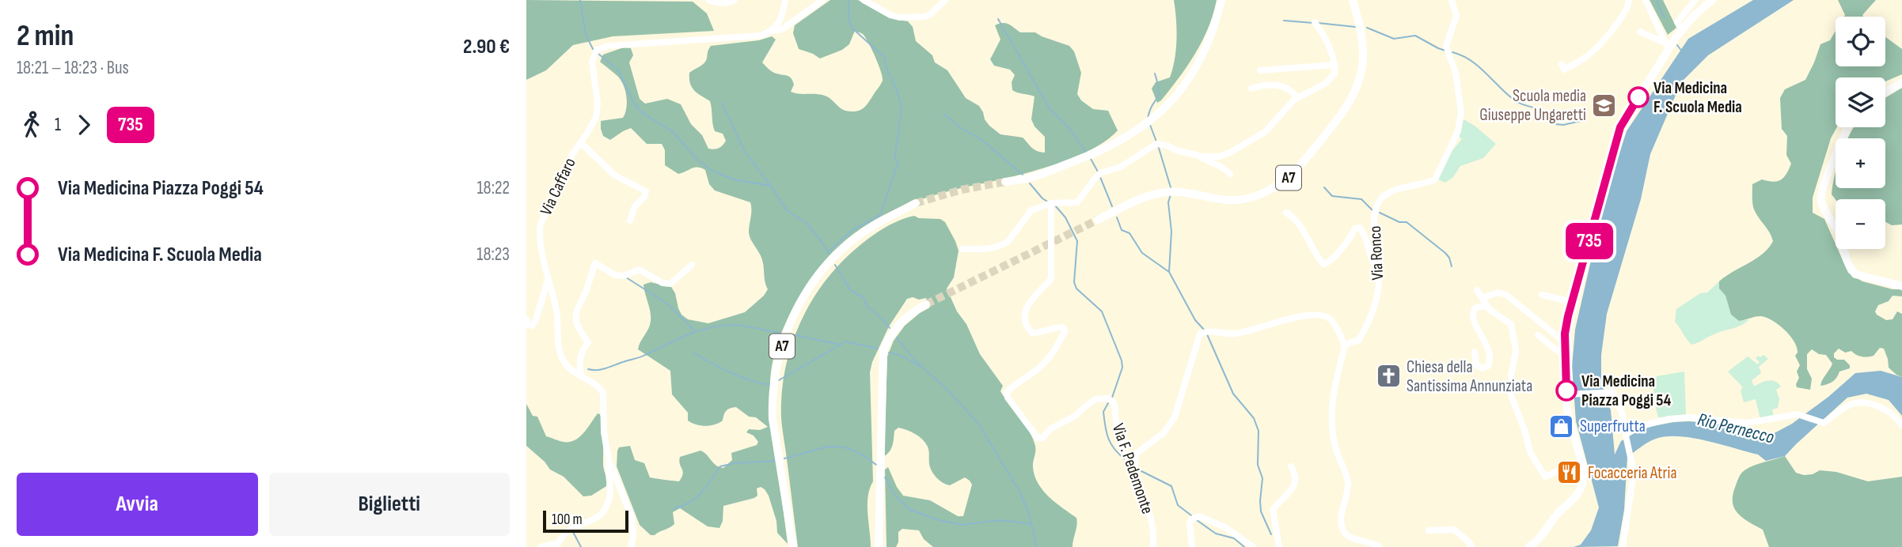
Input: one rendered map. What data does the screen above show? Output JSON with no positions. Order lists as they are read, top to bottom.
{
  "streets": {
    "highway": ["A7"],
    "street": ["Via Caffaro", "Via Ronco", "Via F. Pedemonte"]
  },
  "water": ["Rio Pernecco"],
  "places": {
    "other": ["Via Medicina F. Scuola Media", "Via Medicina Piazza Poggi 54"],
    "school or university": ["Scuola media Giuseppe Ungaretti"],
    "church": ["Chiesa della Santissima Annunziata"],
    "shop": ["Superfrutta"],
    "restaurant": ["Focacceria Atria"]
  },
  "lines": ["bus line 735"],
  "scale_bar": "100 m",
  "page": {
    "heading": ["2 min", "18:21 – 18:23 · Bus", "2.90 €"],
    "on_map": "735",
    "map_buttons": ["+", "−"],
    "legs": ["1", "735"],
    "list": [
      {
        "name": "Via Medicina Piazza Poggi 54",
        "value": "18:22"
      },
      {
        "name": "Via Medicina F. Scuola Media",
        "value": "18:23"
      }
    ],
    "buttons": ["Avvia", "Biglietti"],
    "scale": "100 m"
  }
}
